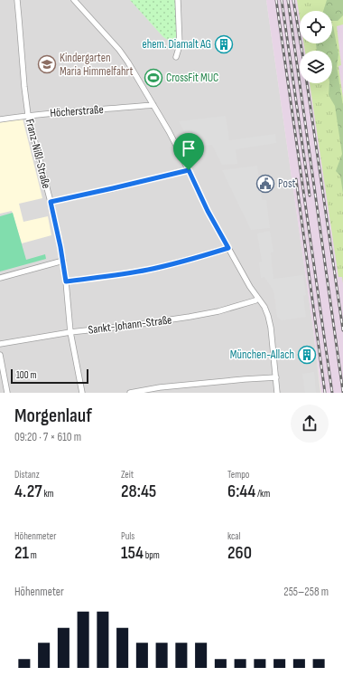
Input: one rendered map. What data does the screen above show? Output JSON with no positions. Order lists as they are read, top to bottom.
{
  "streets": {
    "street": ["Höcherstraße", "Franz-Nißl-Straße", "Sankt-Johann-Straße"]
  },
  "crossings": [
    ["Höcherstraße", "Franz-Nißl-Straße"],
    ["Franz-Nißl-Straße", "Sankt-Johann-Straße"]
  ],
  "places": {
    "building": ["ehem. Diamalt AG", "München-Allach"],
    "school or university": ["Kindergarten Maria Himmelfahrt"],
    "sports": ["CrossFit MUC"],
    "public building": ["Post"]
  },
  "scale_bar": "100 m",
  "page": {
    "scale": "100 m",
    "heading": ["Morgenlauf", "09:20 · 7 × 610 m"],
    "stats": [
      ["Distanz", "4.27 km"],
      ["Zeit", "28:45"],
      ["Tempo", "6:44 /km"],
      ["Höhenmeter", "21 m"],
      ["Puls", "154 bpm"],
      ["kcal", "260"]
    ],
    "chart": ["Höhenmeter", "255–258 m"]
  }
}
